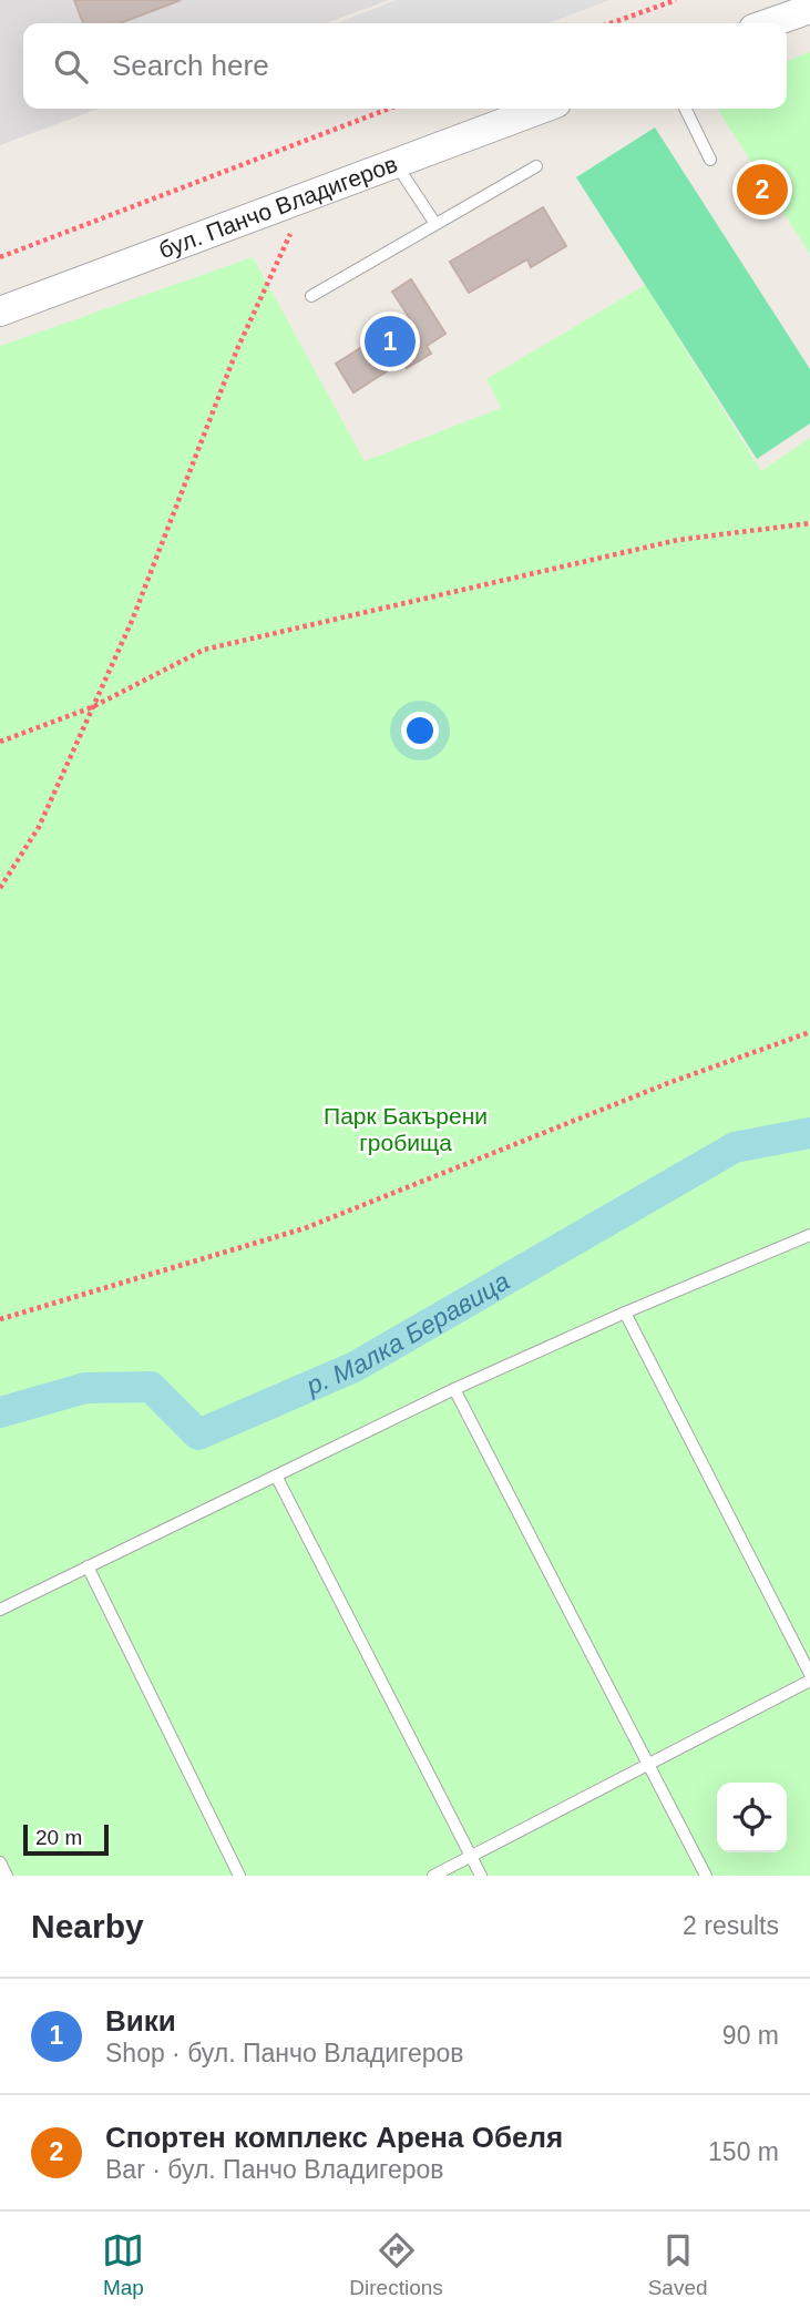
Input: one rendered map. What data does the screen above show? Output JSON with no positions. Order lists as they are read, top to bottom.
{
  "streets": {
    "street": ["бул. Панчо Владигеров"]
  },
  "water": ["р. Малка Беравица"],
  "parks": ["Парк Бакърени гробища"],
  "scale_bar": "20 m",
  "page": {
    "search": "Search here",
    "pins": ["2", "1"],
    "scale": "20 m",
    "heading": ["Nearby", "2 results"],
    "list": [
      {
        "mark": "1",
        "name": "Вики",
        "note": "Shop · бул. Панчо Владигеров",
        "value": "90 m"
      },
      {
        "mark": "2",
        "name": "Спортен комплекс Арена Обеля",
        "note": "Bar · бул. Панчо Владигеров",
        "value": "150 m"
      }
    ],
    "nav": ["Map", "Directions", "Saved"]
  }
}
